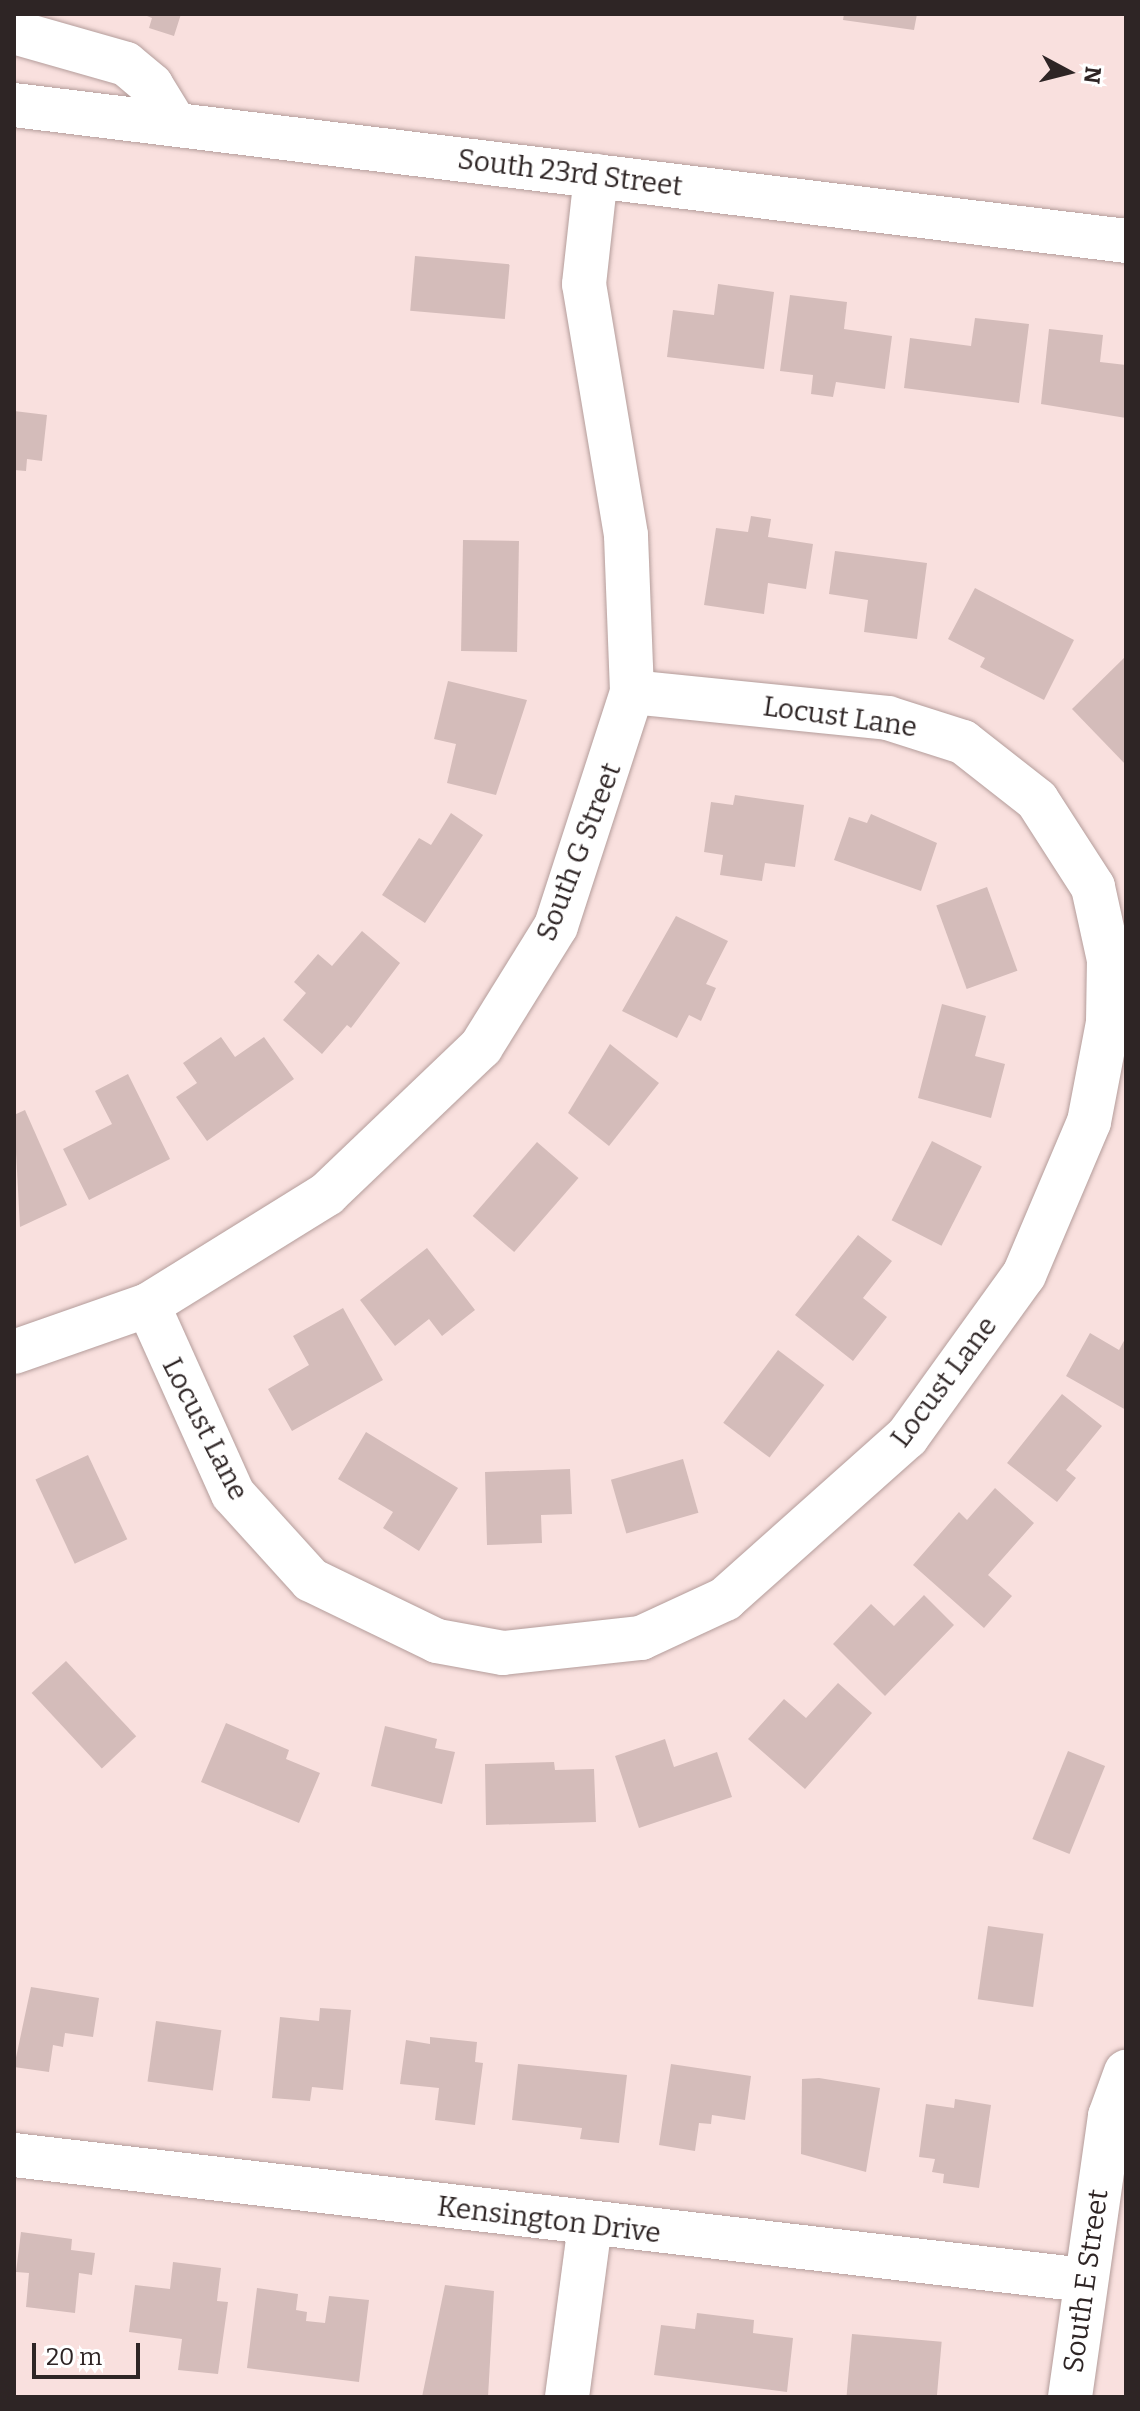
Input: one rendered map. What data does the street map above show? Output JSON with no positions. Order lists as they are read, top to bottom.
{
  "streets": {
    "street": [
      "South 23rd Street",
      "Locust Lane",
      "South G Street",
      "Kensington Drive",
      "South E Street"
    ]
  },
  "crossings": [
    ["South 23rd Street", "South G Street"],
    ["Locust Lane", "South G Street"],
    ["Kensington Drive", "South E Street"]
  ],
  "scale_bar": "20 m",
  "north": "right"
}
